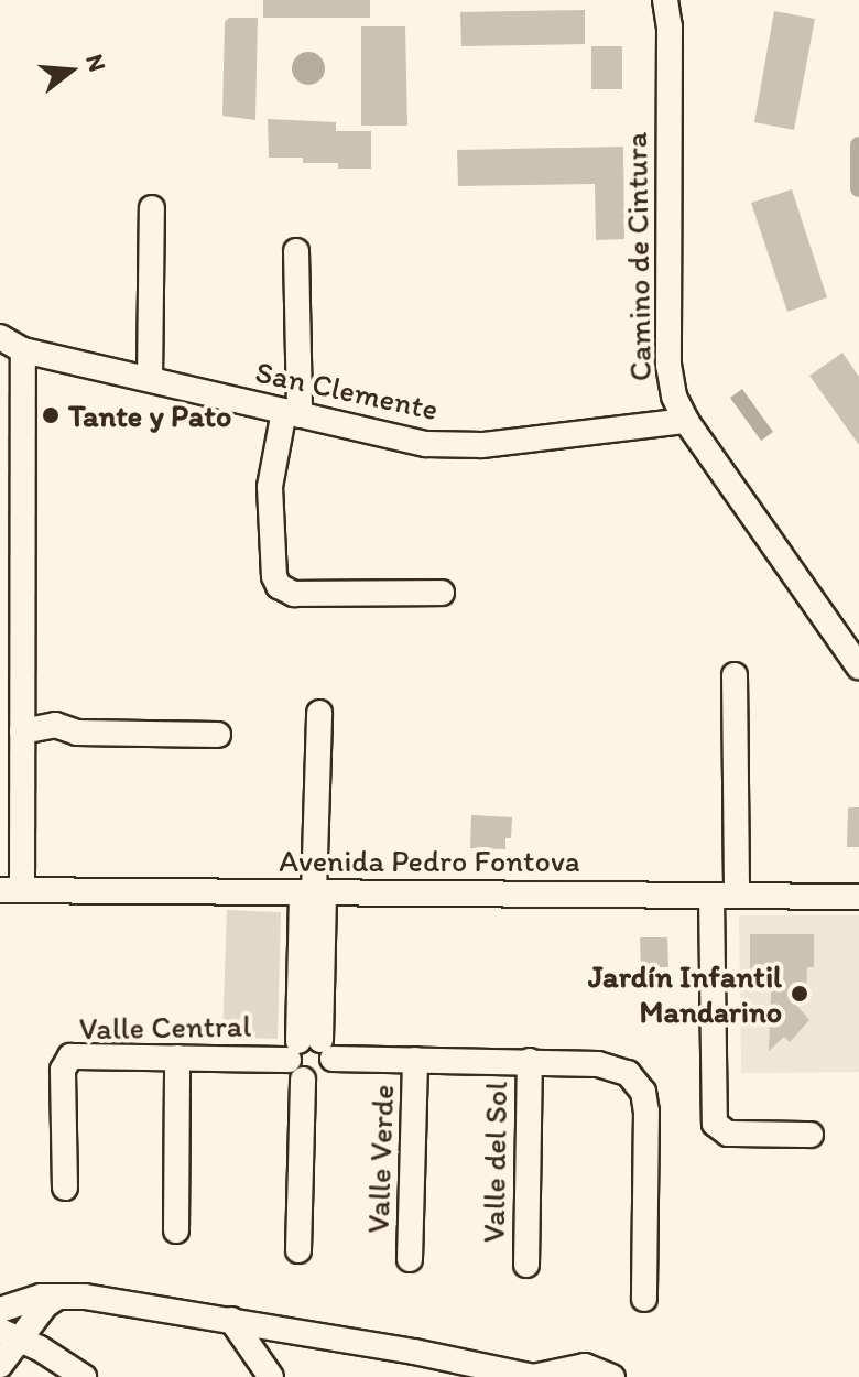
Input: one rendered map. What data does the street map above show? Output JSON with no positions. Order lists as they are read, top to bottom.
{
  "streets": {
    "street": [
      "Camino de Cintura",
      "San Clemente",
      "Avenida Pedro Fontova",
      "Valle Central",
      "Valle Verde",
      "Valle del Sol"
    ]
  },
  "crossings": [
    ["Camino de Cintura", "San Clemente"],
    ["Valle Central", "Valle Verde"],
    ["Valle Central", "Valle del Sol"]
  ],
  "places": ["Tante y Pato", "Jardín Infantil Mandarino"],
  "north": "right"
}
